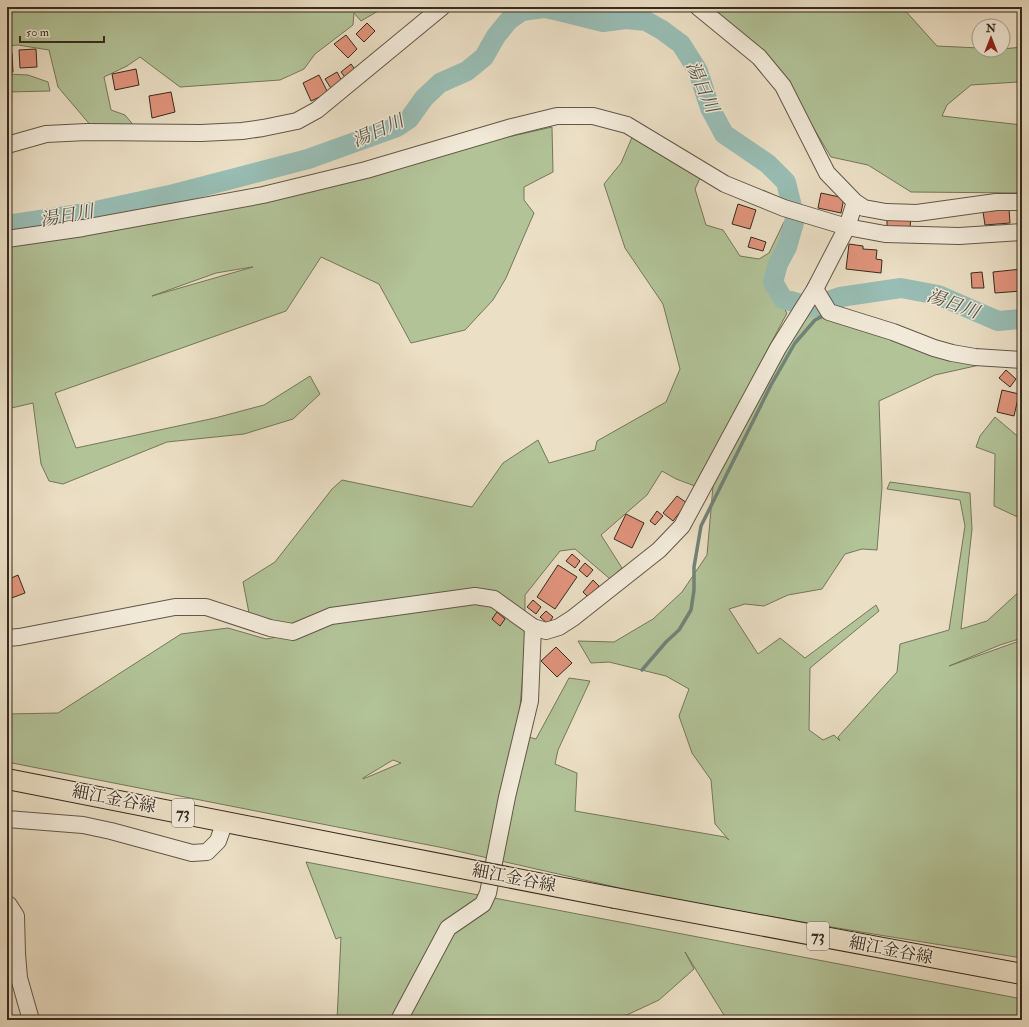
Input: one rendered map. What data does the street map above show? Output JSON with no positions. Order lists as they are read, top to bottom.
{
  "streets": {
    "main road": ["細江金谷線", "73"]
  },
  "water": ["湯日川"],
  "scale_bar": "50 m",
  "north": "top"
}
